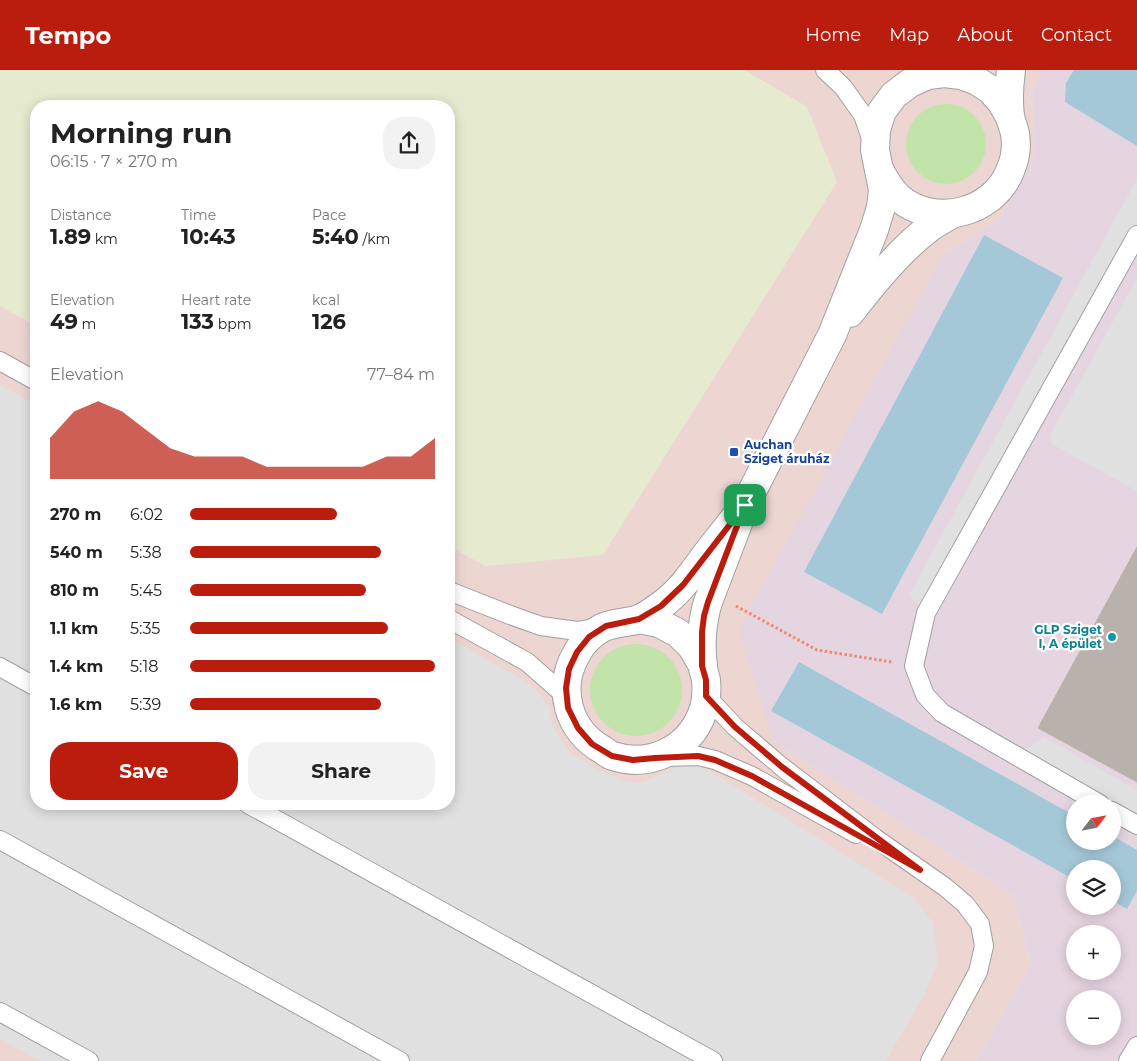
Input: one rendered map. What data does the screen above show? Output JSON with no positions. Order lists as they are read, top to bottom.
{
  "places": {
    "transit": ["Auchan Sziget áruház"],
    "other": ["GLP Sziget I, A épület"]
  },
  "north": "top right",
  "page": {
    "header": "Tempo",
    "nav": [
      "Home",
      "Map",
      "About",
      "Contact"
    ],
    "heading": ["Morning run", "06:15 · 7 × 270 m"],
    "stats": [
      ["Distance", "1.89 km"],
      ["Time", "10:43"],
      ["Pace", "5:40 /km"],
      ["Elevation", "49 m"],
      ["Heart rate", "133 bpm"],
      ["kcal", "126"]
    ],
    "chart": ["Elevation", "77–84 m"],
    "list": [
      {
        "name": "270 m",
        "note": "6:02"
      },
      {
        "name": "540 m",
        "note": "5:38"
      },
      {
        "name": "810 m",
        "note": "5:45"
      },
      {
        "name": "1.1 km",
        "note": "5:35"
      },
      {
        "name": "1.4 km",
        "note": "5:18"
      },
      {
        "name": "1.6 km",
        "note": "5:39"
      }
    ],
    "buttons": ["Save", "Share"],
    "map_buttons": ["+", "−"]
  }
}
